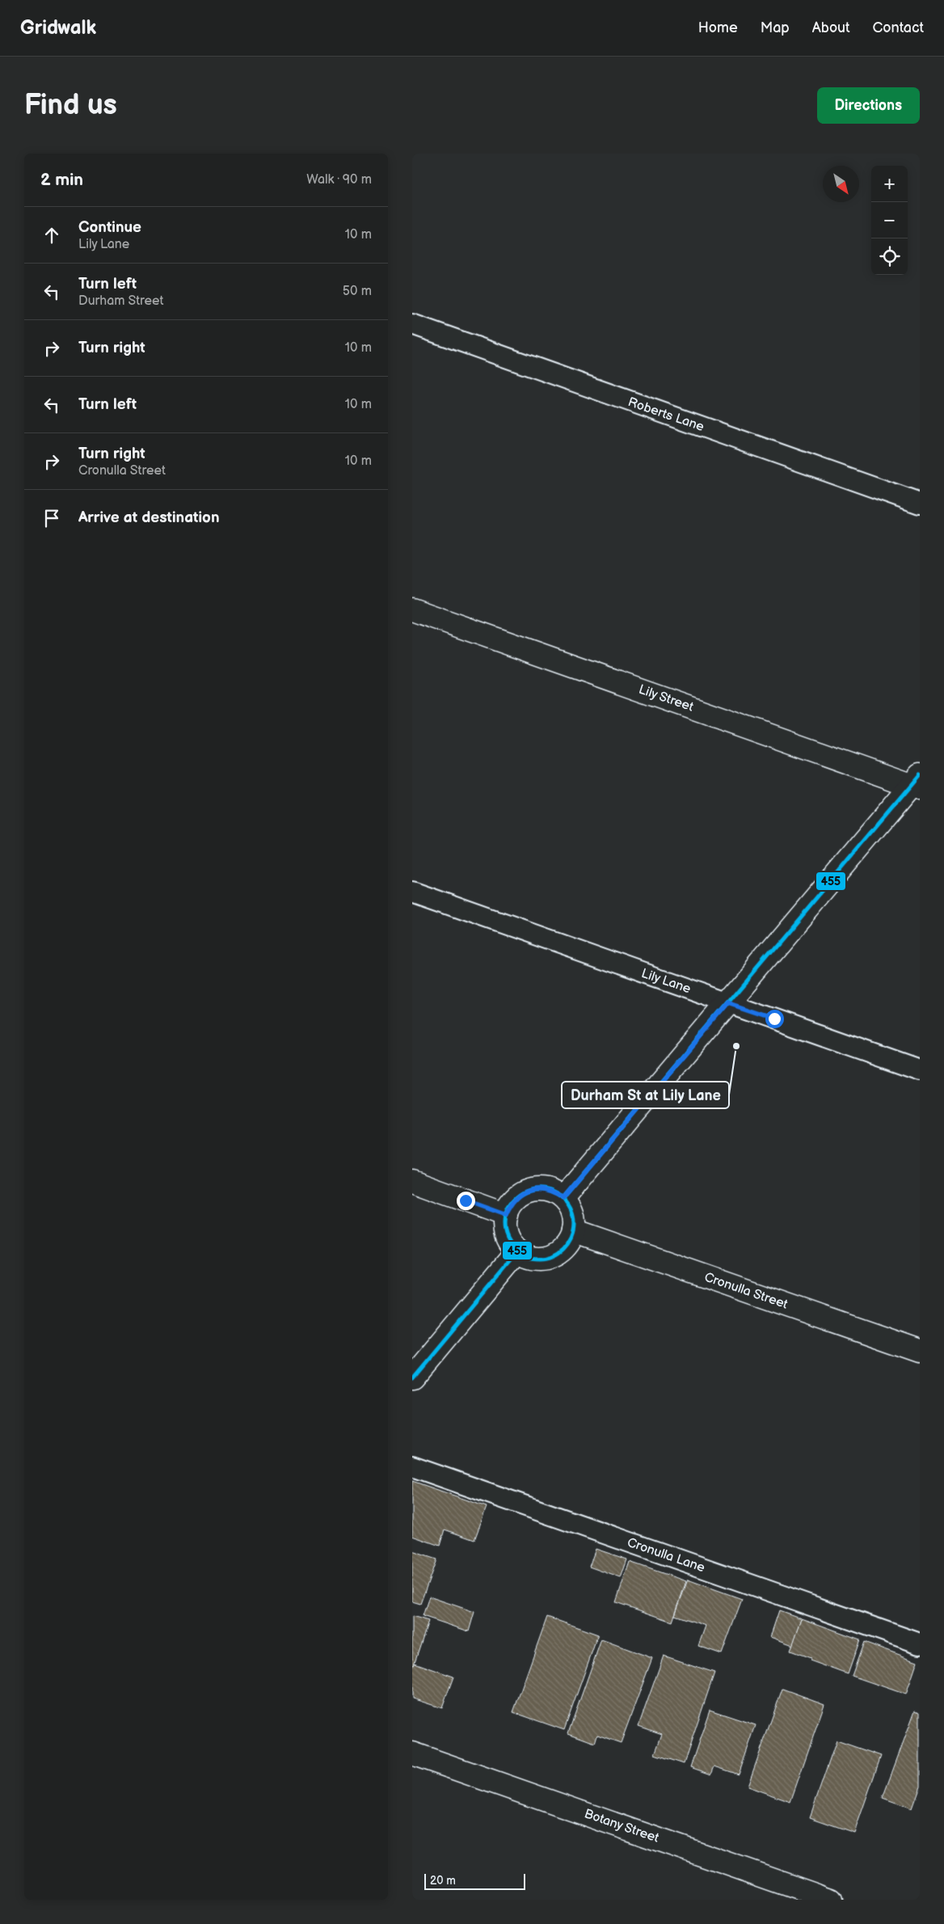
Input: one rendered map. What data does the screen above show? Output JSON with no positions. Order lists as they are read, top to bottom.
{
  "streets": {
    "street": ["Lily Street", "Cronulla Street", "Botany Street"],
    "lane": ["Roberts Lane", "Lily Lane", "Cronulla Lane"]
  },
  "places": ["Durham St at Lily Lane"],
  "lines": ["transit line 455"],
  "scale_bar": "20 m",
  "north": "bottom right",
  "page": {
    "header": "Gridwalk",
    "nav": [
      "Home",
      "Map",
      "About",
      "Contact"
    ],
    "buttons": "Directions",
    "title": "Find us",
    "heading": ["2 min", "Walk · 90 m"],
    "map_buttons": ["+", "−"],
    "list": [
      ["Continue", "Lily Lane", "10 m"],
      ["Turn left", "Durham Street", "50 m"],
      ["Turn right", "10 m"],
      ["Turn left", "10 m"],
      ["Turn right", "Cronulla Street", "10 m"],
      "Arrive at destination"
    ],
    "scale": "20 m"
  }
}
